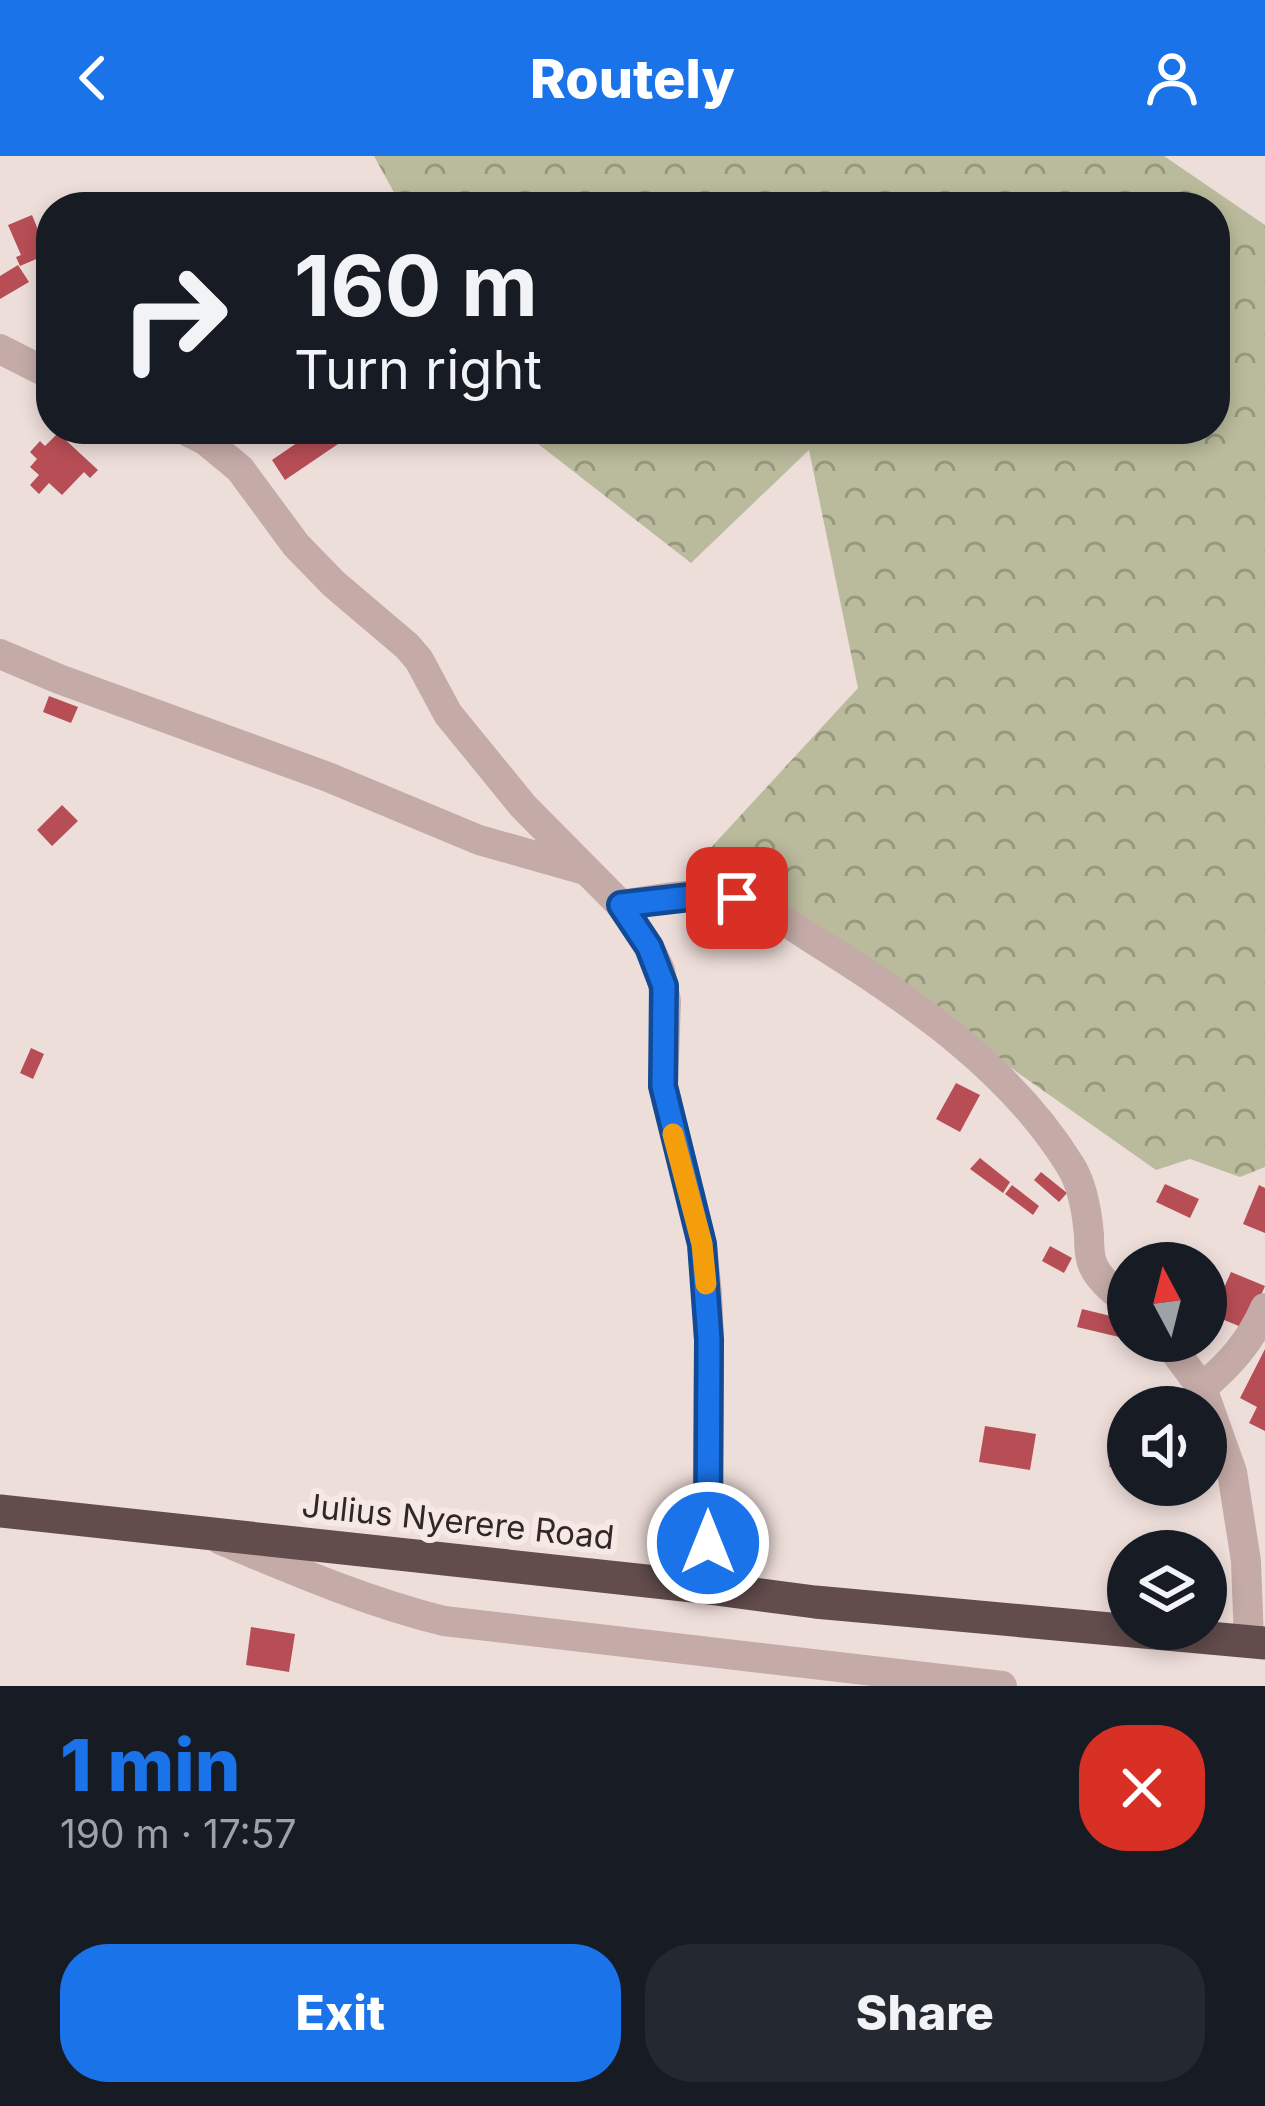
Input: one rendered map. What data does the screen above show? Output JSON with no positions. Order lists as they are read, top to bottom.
{
  "streets": {
    "highway": ["Julius Nyerere Road"]
  },
  "north": "top",
  "page": {
    "header": "Routely",
    "turn": ["160 m", "Turn right"],
    "heading": ["1 min", "190 m · 17:57"],
    "buttons": ["Exit", "Share"]
  }
}
